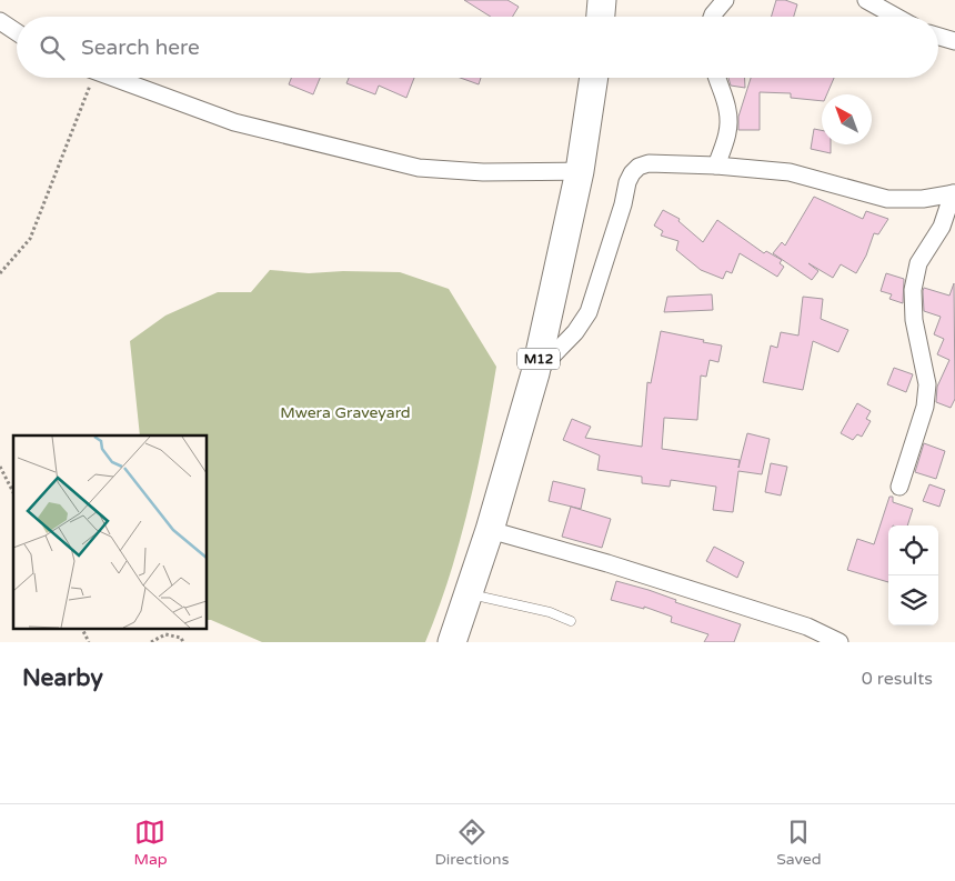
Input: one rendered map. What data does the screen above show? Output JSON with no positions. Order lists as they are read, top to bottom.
{
  "streets": {
    "highway": ["M12"]
  },
  "parks": ["Mwera Graveyard"],
  "north": "top left",
  "page": {
    "search": "Search here",
    "heading": ["Nearby", "0 results"],
    "nav": ["Map", "Directions", "Saved"]
  }
}
